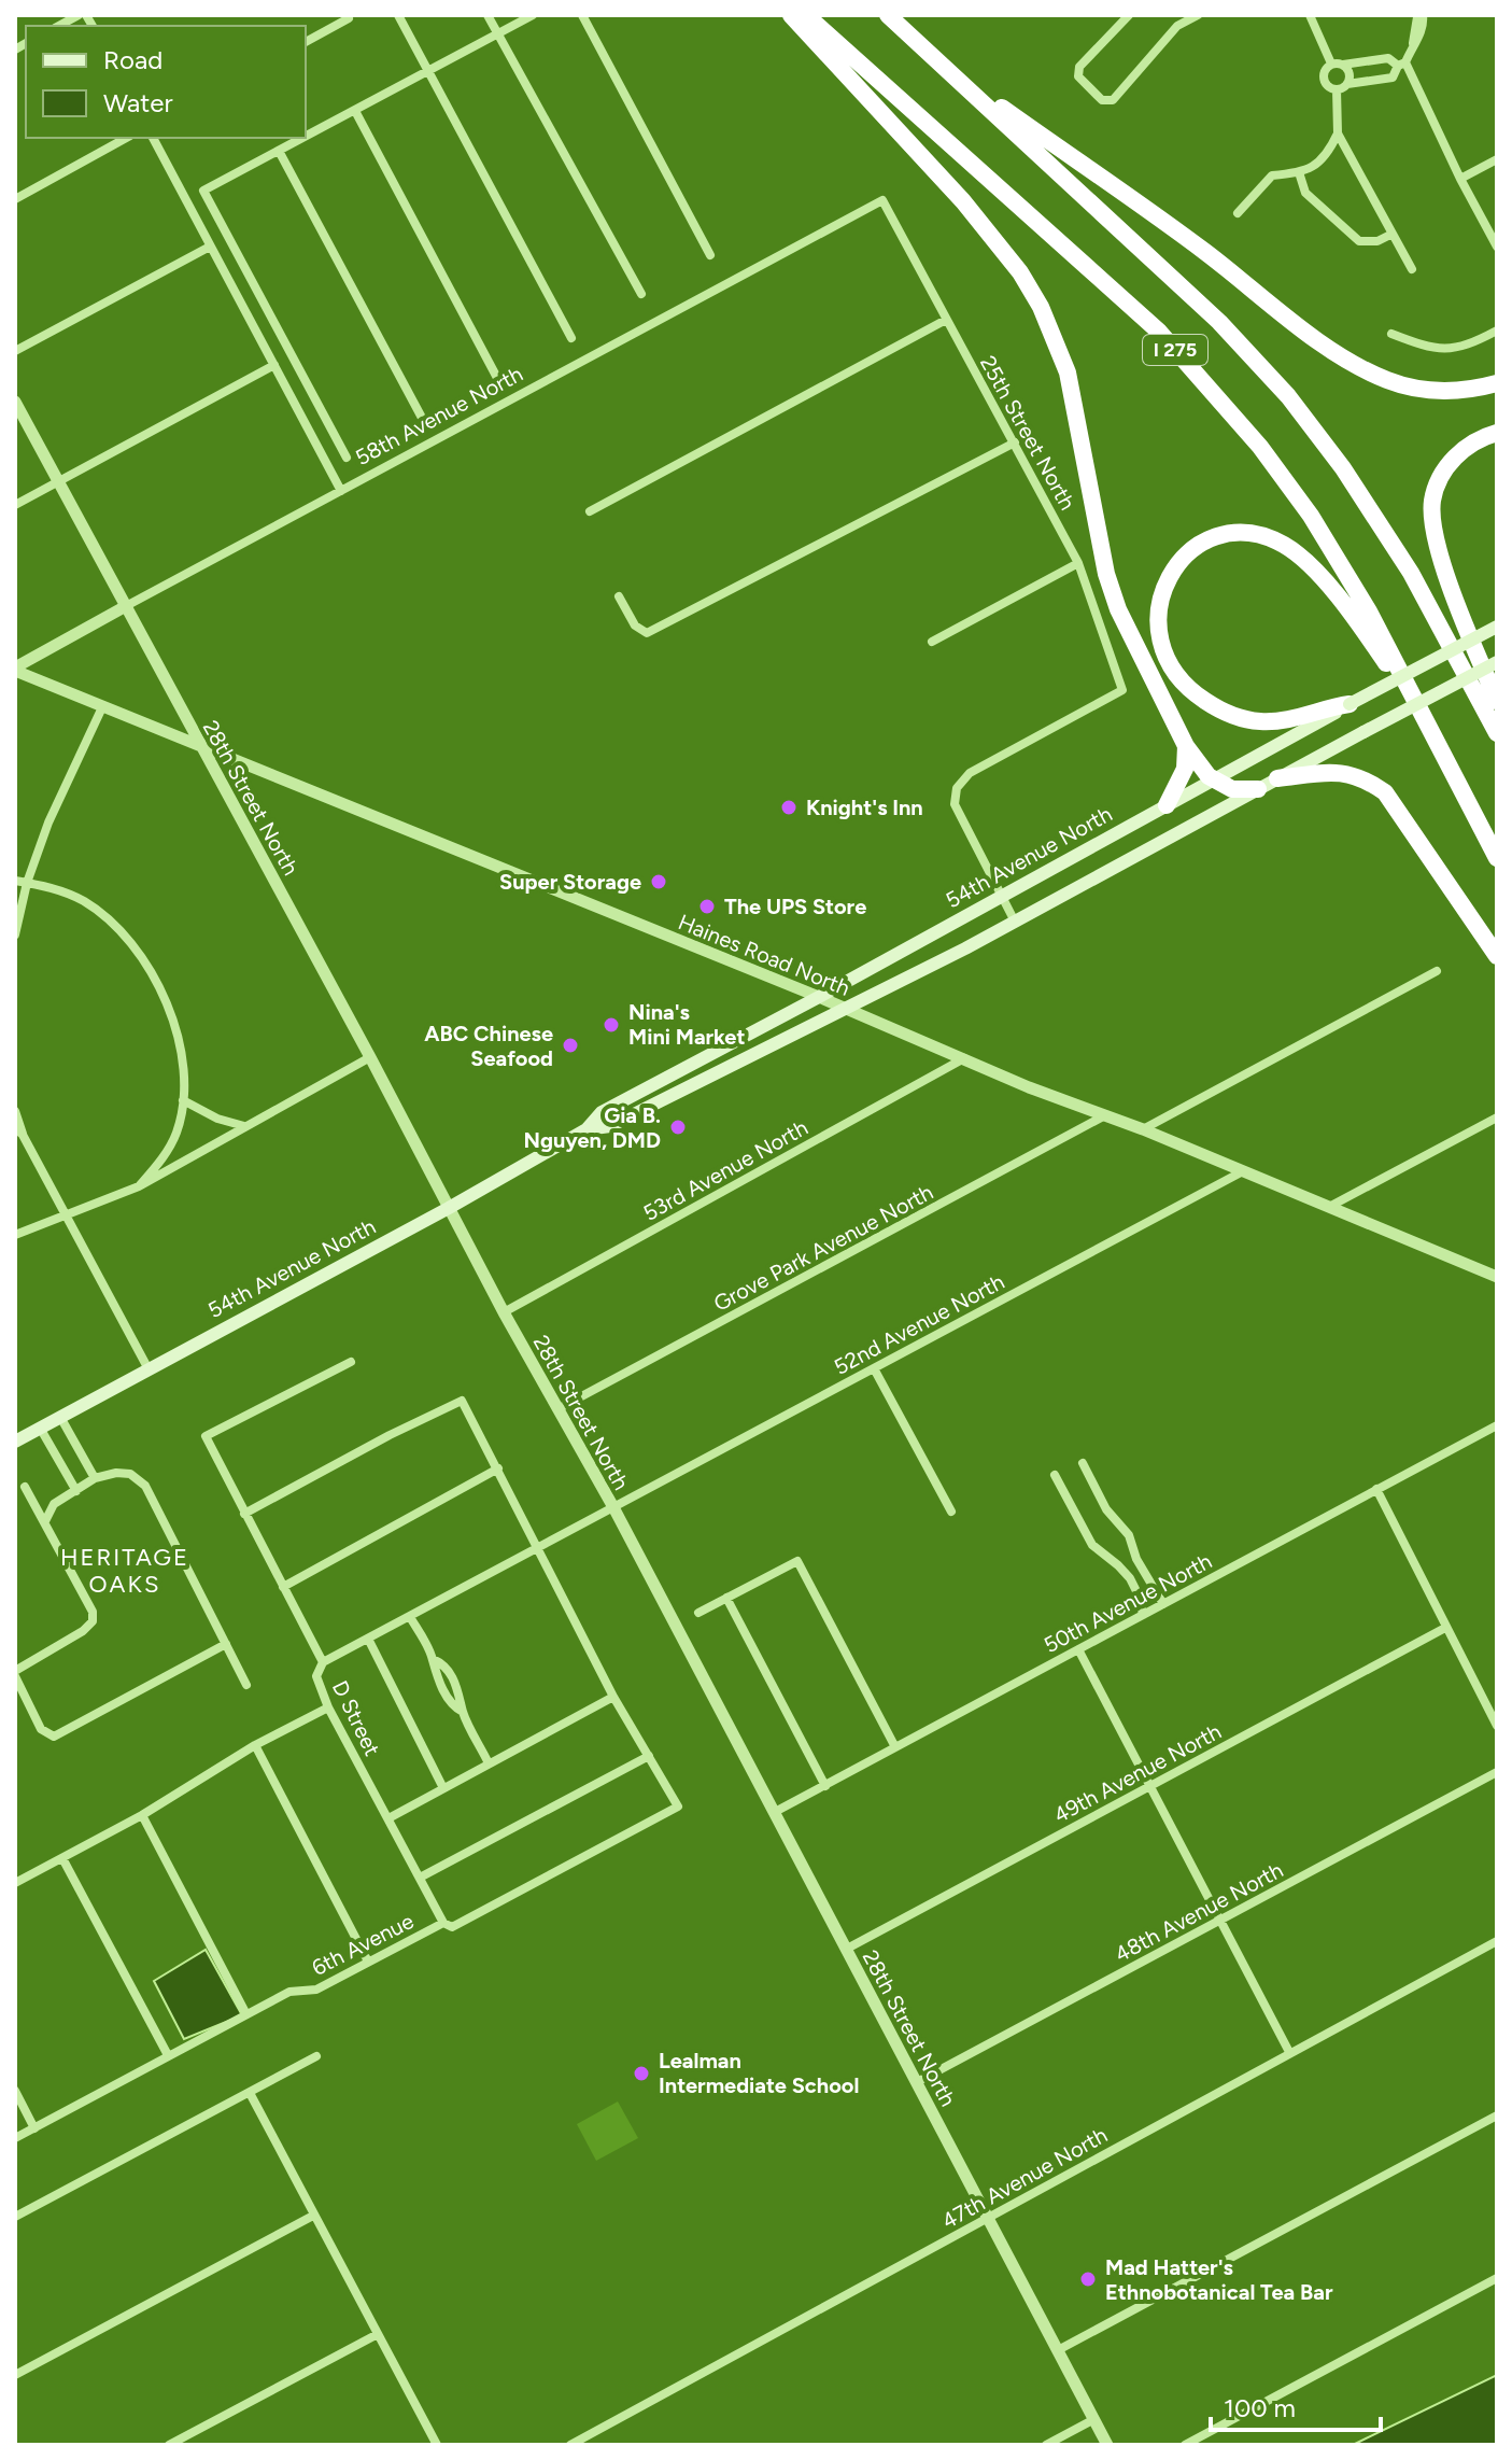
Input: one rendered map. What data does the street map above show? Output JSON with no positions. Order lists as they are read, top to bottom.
{
  "streets": {
    "highway": ["I 275"],
    "main road": ["54th Avenue North"],
    "street": [
      "58th Avenue North",
      "25th Street North",
      "28th Street North",
      "Haines Road North",
      "53rd Avenue North",
      "Grove Park Avenue North",
      "52nd Avenue North",
      "50th Avenue North",
      "D Street",
      "49th Avenue North",
      "48th Avenue North",
      "6th Avenue",
      "47th Avenue North"
    ]
  },
  "crossings": [
    ["58th Avenue North", "25th Street North"],
    ["58th Avenue North", "28th Street North"],
    ["58th Avenue North", "Haines Road North"],
    ["25th Street North", "54th Avenue North"],
    ["28th Street North", "54th Avenue North"],
    ["28th Street North", "Haines Road North"],
    ["28th Street North", "53rd Avenue North"],
    ["28th Street North", "Grove Park Avenue North"],
    ["28th Street North", "52nd Avenue North"],
    ["28th Street North", "50th Avenue North"],
    ["28th Street North", "49th Avenue North"],
    ["28th Street North", "48th Avenue North"],
    ["28th Street North", "47th Avenue North"],
    ["54th Avenue North", "Haines Road North"],
    ["Haines Road North", "53rd Avenue North"],
    ["Haines Road North", "Grove Park Avenue North"],
    ["Haines Road North", "52nd Avenue North"],
    ["52nd Avenue North", "D Street"],
    ["D Street", "6th Avenue"]
  ],
  "districts": ["HERITAGE OAKS"],
  "places": [
    "Knight's Inn",
    "Super Storage",
    "The UPS Store",
    "Nina's Mini Market",
    "ABC Chinese Seafood",
    "Gia B. Nguyen, DMD",
    "Lealman Intermediate School",
    "Mad Hatter's Ethnobotanical Tea Bar"
  ],
  "legend": ["Road", "Water"],
  "scale_bar": "100 m"
}
